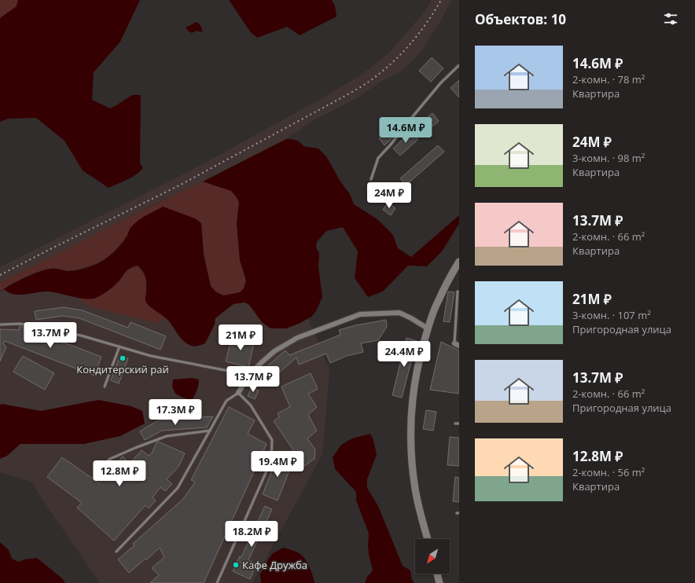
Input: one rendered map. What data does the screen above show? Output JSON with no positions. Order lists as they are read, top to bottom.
{
  "places": ["Кондитерский рай", "Кафе Дружба"],
  "north": "bottom left",
  "page": {
    "heading": "Объектов: 10",
    "list": [
      {
        "name": "14.6M ₽",
        "note": "2-комн. · 78 m² · Квартира"
      },
      {
        "name": "24M ₽",
        "note": "3-комн. · 98 m² · Квартира"
      },
      {
        "name": "13.7M ₽",
        "note": "2-комн. · 66 m² · Квартира"
      },
      {
        "name": "21M ₽",
        "note": "3-комн. · 107 m² · Пригородная улица"
      },
      {
        "name": "13.7M ₽",
        "note": "2-комн. · 66 m² · Пригородная улица"
      },
      {
        "name": "12.8M ₽",
        "note": "2-комн. · 56 m² · Квартира"
      }
    ],
    "price": [
      "14.6M ₽",
      "24M ₽",
      "13.7M ₽",
      "21M ₽",
      "24.4M ₽",
      "13.7M ₽",
      "17.3M ₽",
      "19.4M ₽",
      "12.8M ₽",
      "18.2M ₽"
    ]
  }
}
